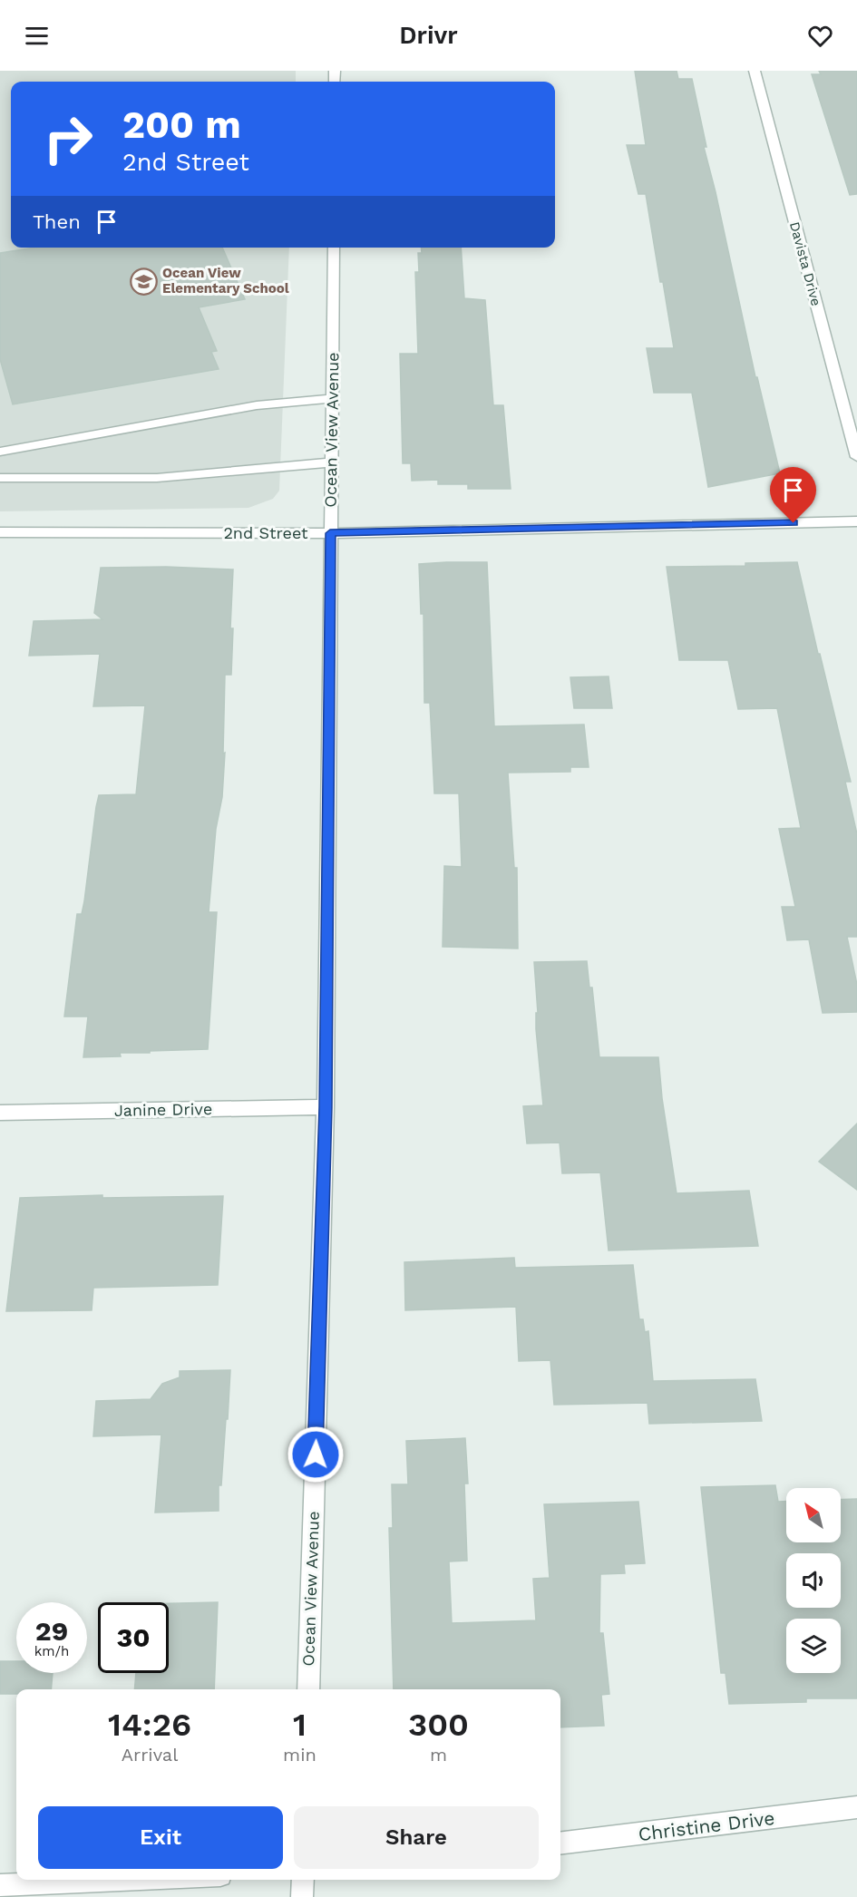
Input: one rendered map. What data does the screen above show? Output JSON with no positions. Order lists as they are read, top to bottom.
{
  "streets": {
    "street": [
      "Davista Drive",
      "Ocean View Avenue",
      "2nd Street",
      "Janine Drive",
      "Christine Drive"
    ]
  },
  "crossings": [
    ["Ocean View Avenue", "2nd Street"],
    ["Ocean View Avenue", "Janine Drive"]
  ],
  "places": {
    "school or university": ["Ocean View Elementary School"]
  },
  "north": "top left",
  "page": {
    "header": "Drivr",
    "turn": ["200 m", "2nd Street"],
    "then": "Then",
    "speed": "29 km/h",
    "limit": "30",
    "eta": [
      "14:26",
      "Arrival",
      "1",
      "min",
      "300",
      "m"
    ],
    "buttons": ["Exit", "Share"]
  }
}
